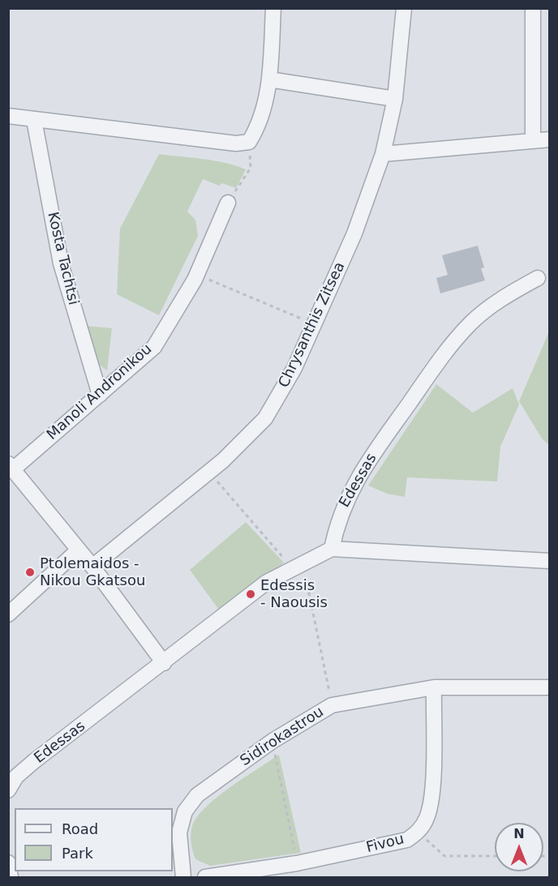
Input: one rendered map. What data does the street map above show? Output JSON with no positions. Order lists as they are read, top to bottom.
{
  "streets": {
    "street": [
      "Kosta Tachtsi",
      "Chrysanthis Zitsea",
      "Manoli Andronikou",
      "Edessas",
      "Sidirokastrou",
      "Fivou"
    ]
  },
  "crossings": [
    ["Kosta Tachtsi", "Manoli Andronikou"],
    ["Sidirokastrou", "Fivou"]
  ],
  "places": ["Ptolemaidos - Nikou Gkatsou", "Edessis - Naousis"],
  "legend": ["Road", "Park"],
  "north": "top"
}
